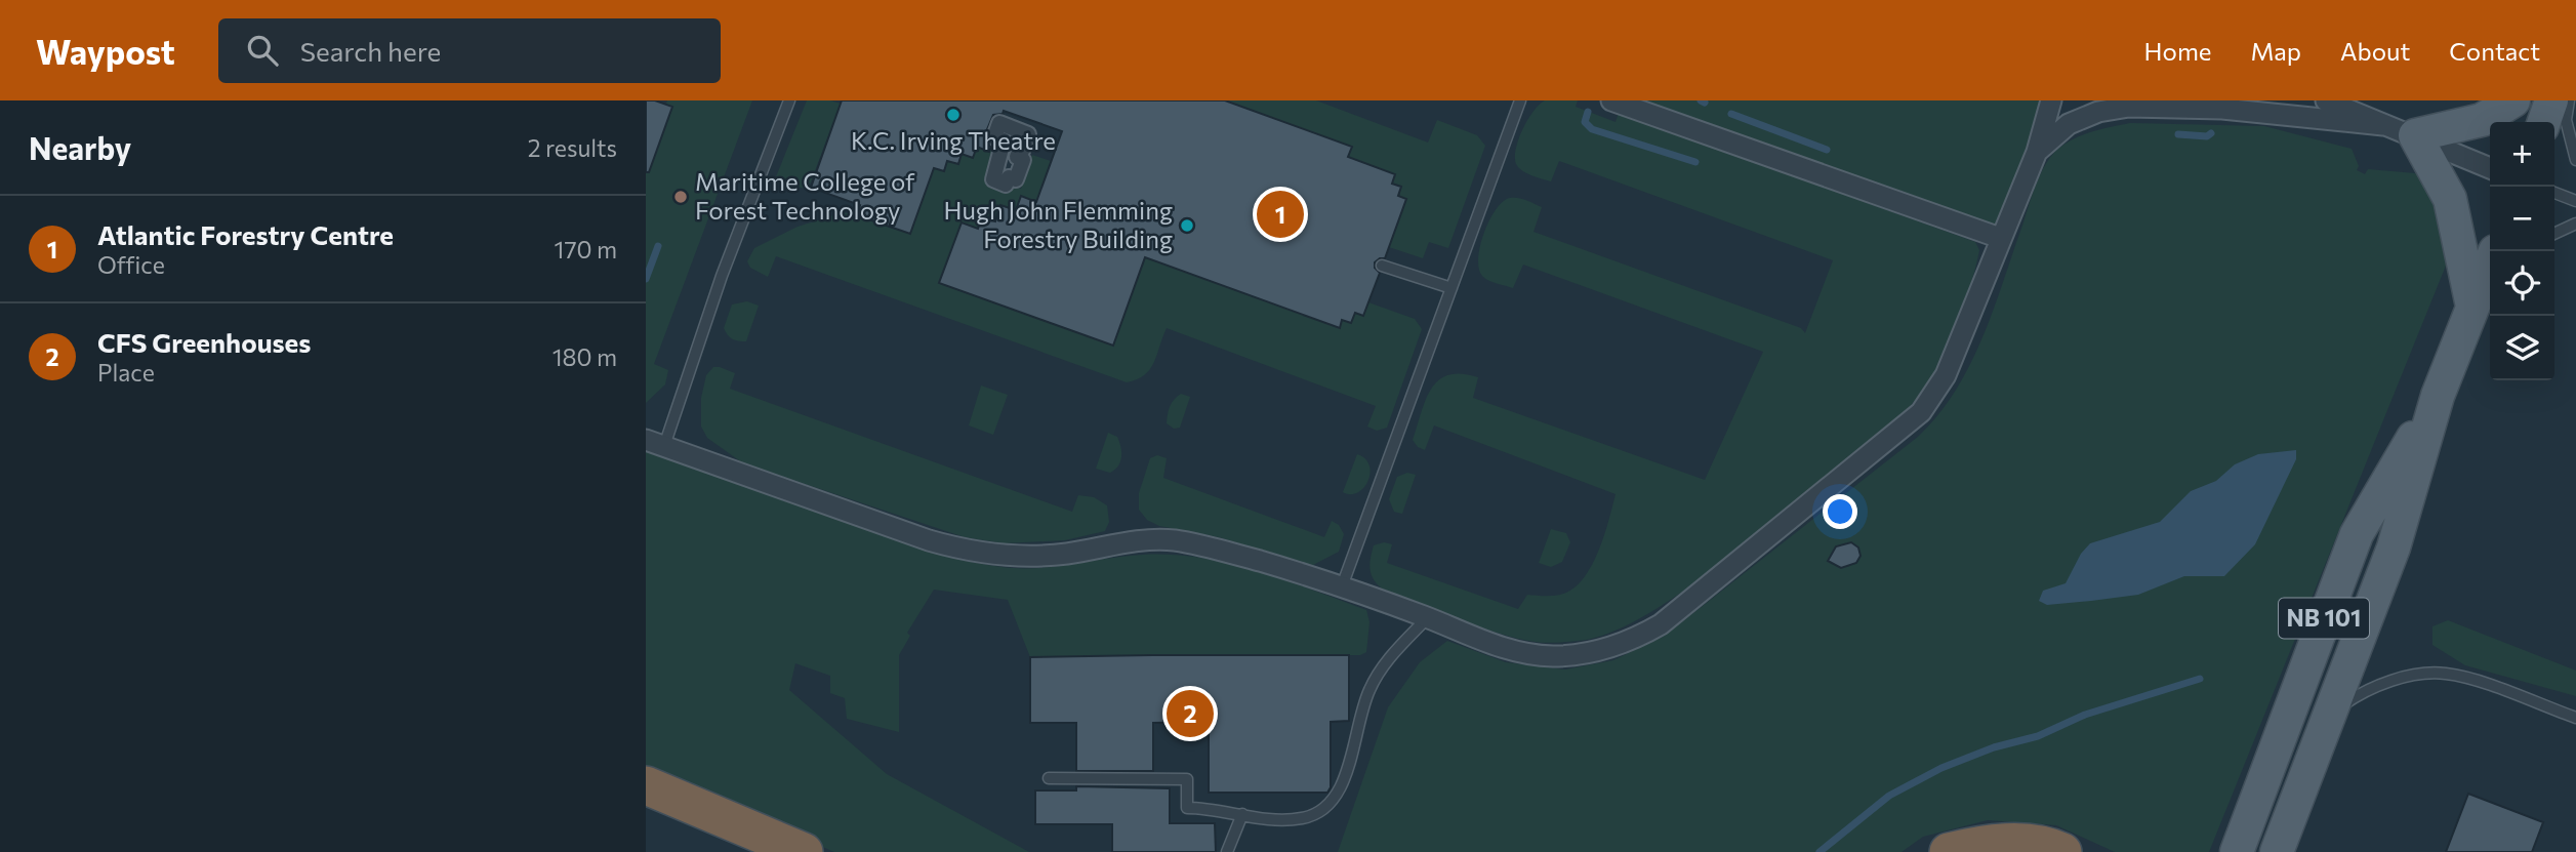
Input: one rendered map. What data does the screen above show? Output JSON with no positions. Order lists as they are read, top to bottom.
{
  "streets": {
    "main road": ["NB 101"]
  },
  "places": ["K.C. Irving Theatre", "Maritime College of Forest Technology", "Hugh John Flemming Forestry Building"],
  "page": {
    "header": "Waypost",
    "search": "Search here",
    "nav": [
      "Home",
      "Map",
      "About",
      "Contact"
    ],
    "heading": ["Nearby", "2 results"],
    "map_buttons": ["+", "−"],
    "pins": ["1", "2"],
    "list": [
      {
        "mark": "1",
        "name": "Atlantic Forestry Centre",
        "note": "Office",
        "value": "170 m"
      },
      {
        "mark": "2",
        "name": "CFS Greenhouses",
        "note": "Place",
        "value": "180 m"
      }
    ]
  }
}
